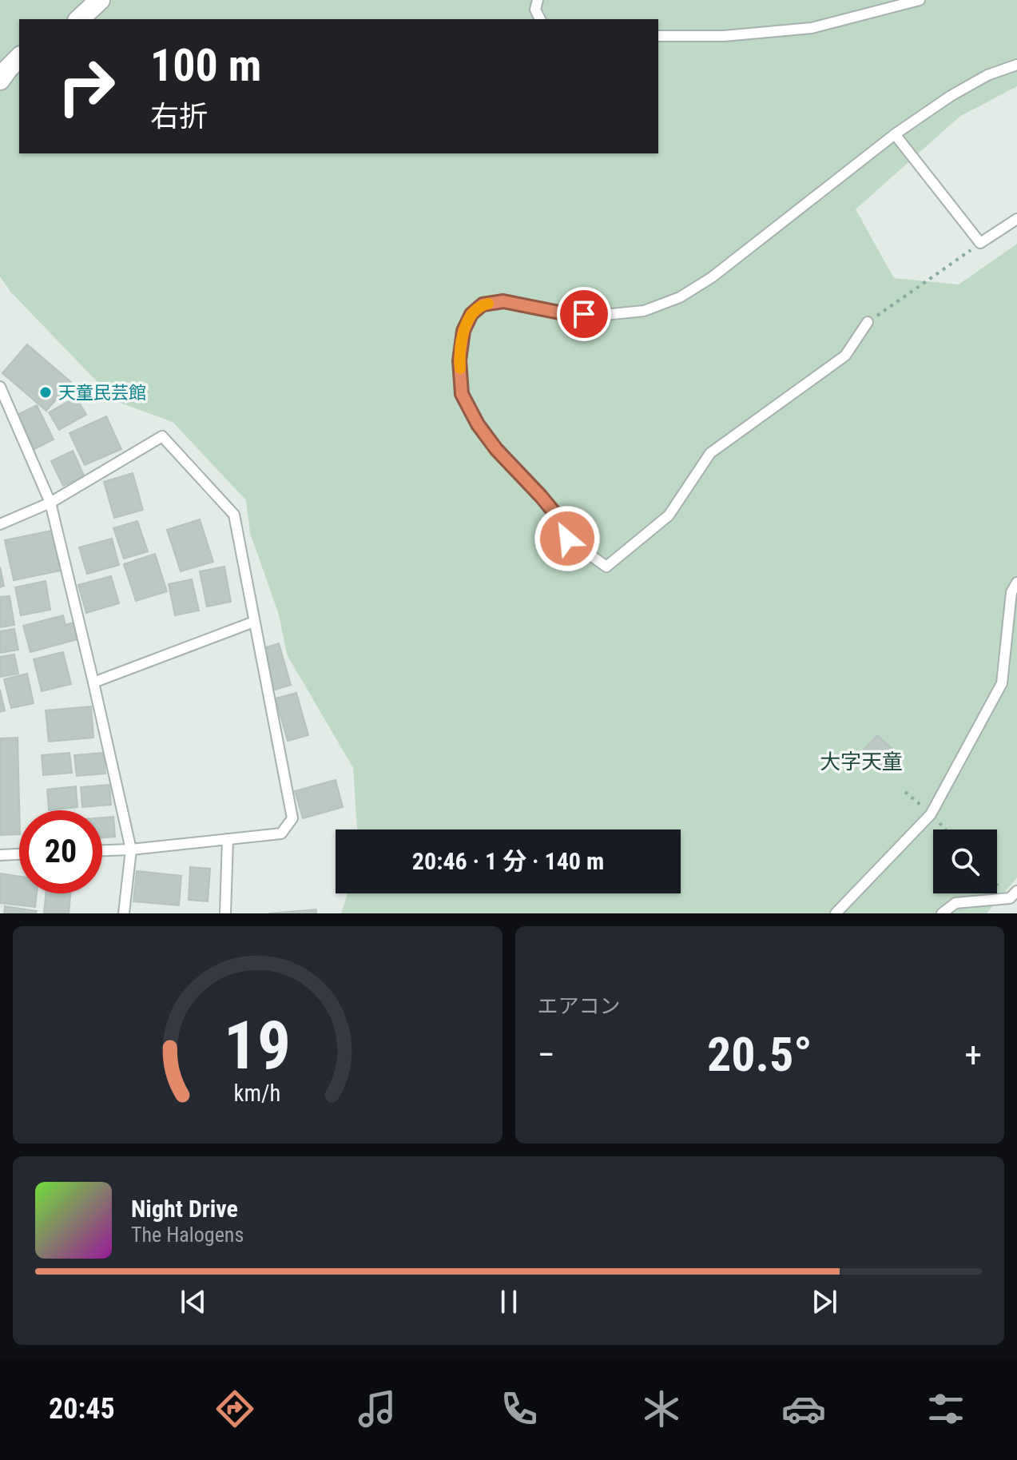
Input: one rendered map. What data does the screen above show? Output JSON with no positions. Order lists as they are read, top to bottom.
{
  "districts": ["大字天童"],
  "places": ["天童民芸館"],
  "page": {
    "turn": ["100 m", "右折"],
    "limit": "20",
    "trip": "20:46 · 1 分 · 140 m",
    "tile": "エアコン",
    "heat": ["−", "20.5°", "+"],
    "song": ["Night Drive", "The Halogens"],
    "tabs": "20:45",
    "gauge": ["19", "km/h"]
  }
}
